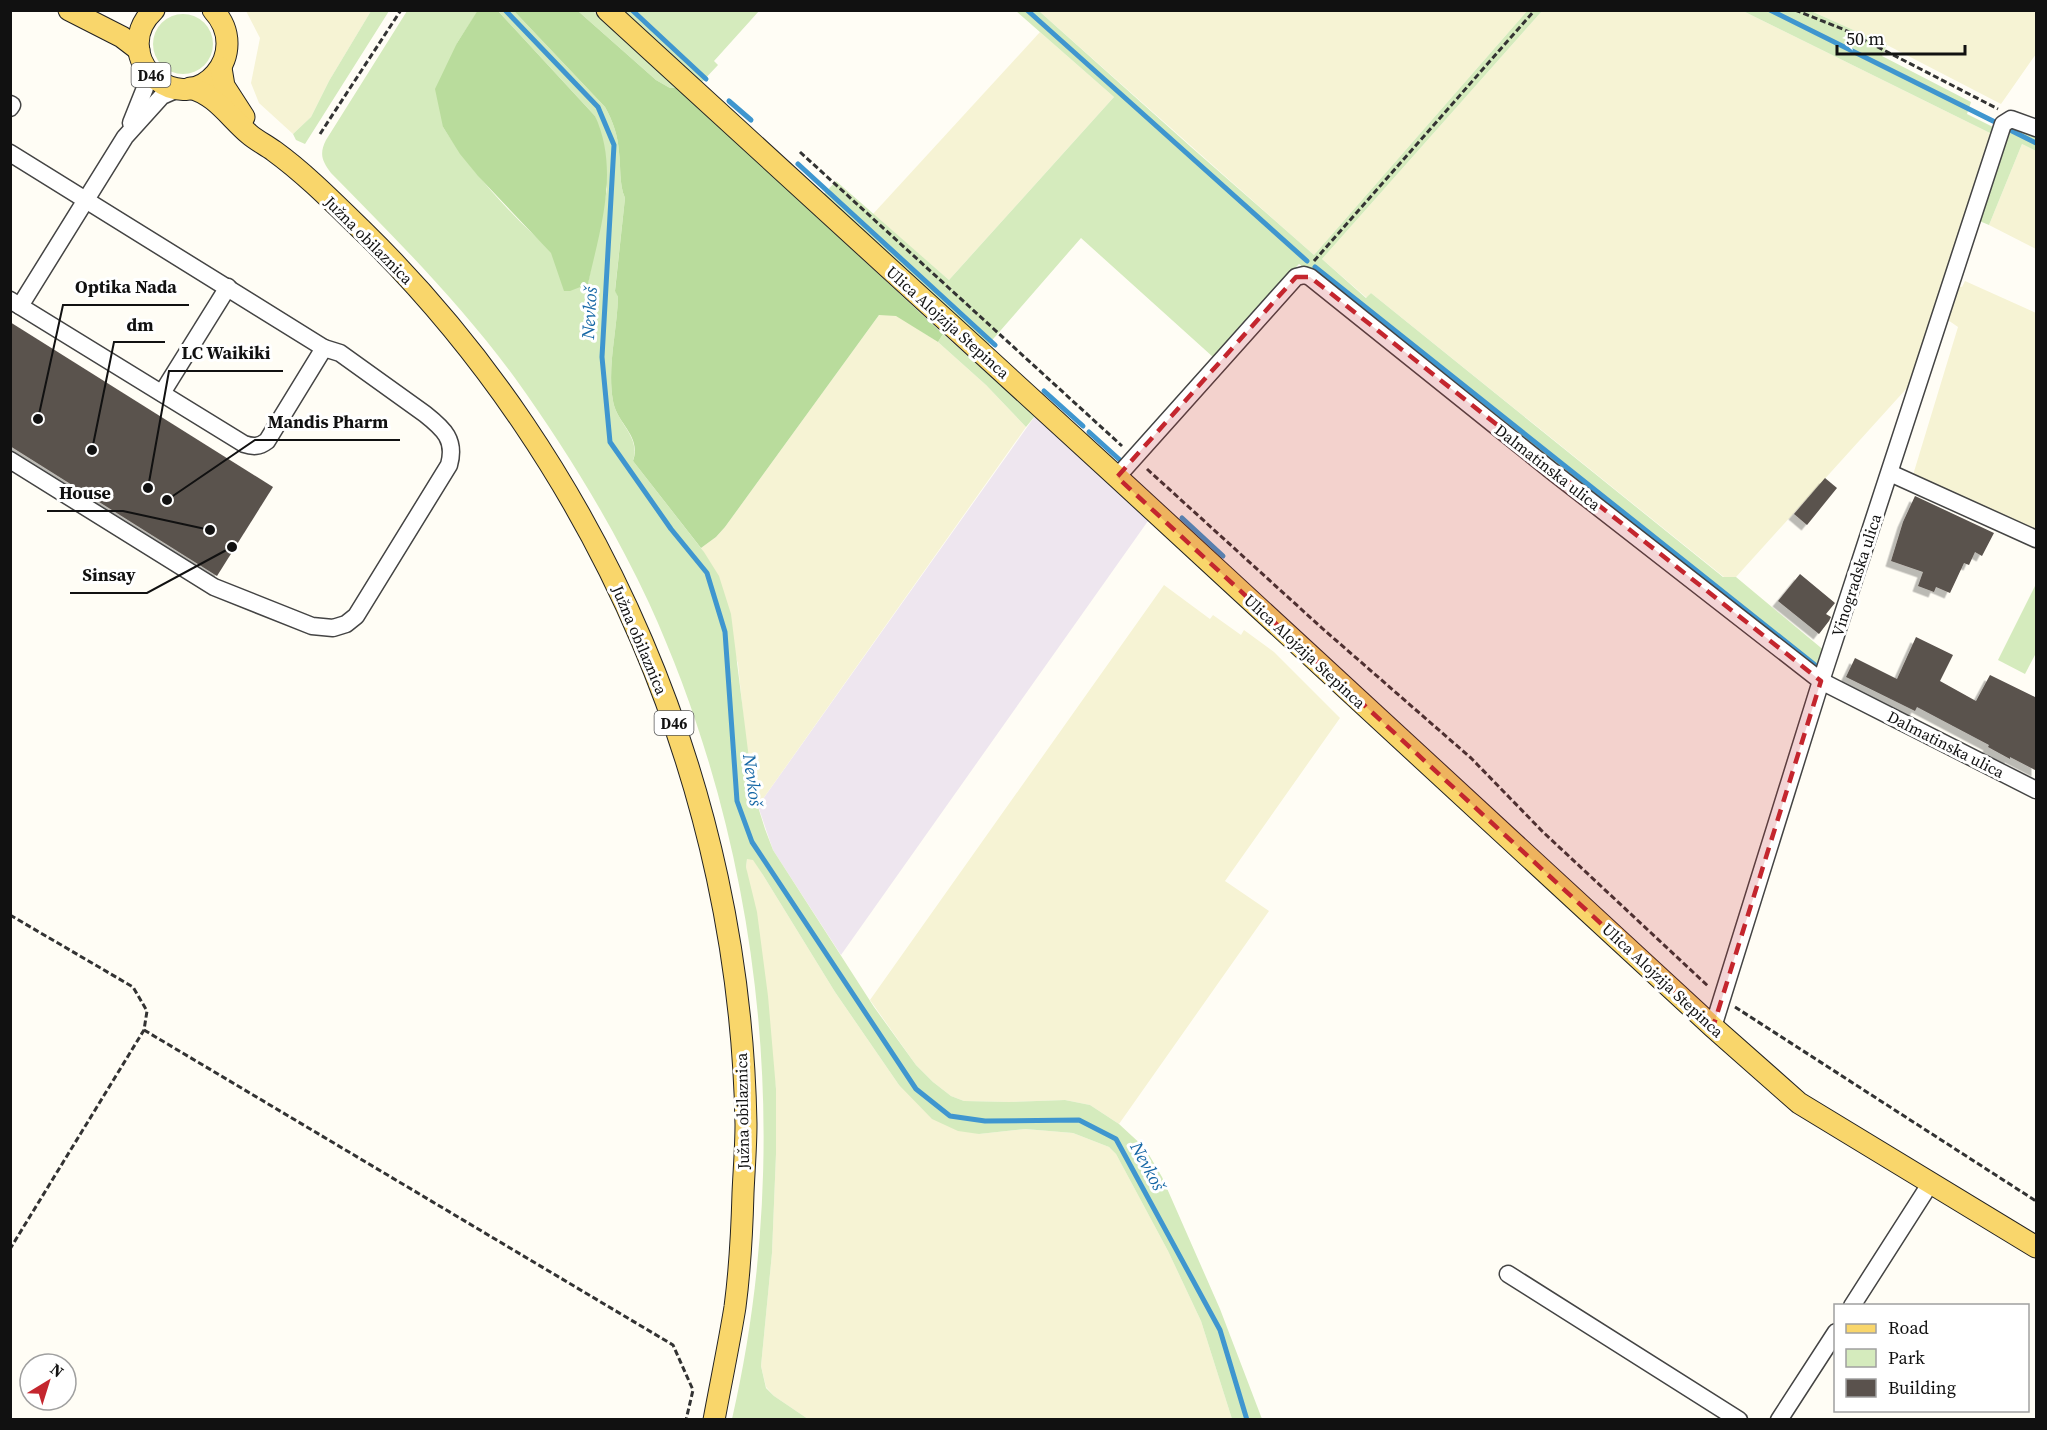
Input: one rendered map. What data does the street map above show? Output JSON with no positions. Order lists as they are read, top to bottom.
{
  "streets": {
    "main road": ["D46", "Južna obilaznica", "Ulica Alojzija Stepinca"],
    "street": ["Dalmatinska ulica", "Vinogradska ulica"]
  },
  "crossings": [
    ["D46", "Južna obilaznica"],
    ["Ulica Alojzija Stepinca", "Vinogradska ulica"],
    ["Dalmatinska ulica", "Vinogradska ulica"]
  ],
  "water": ["Nevkoš"],
  "places": [
    "Optika Nada",
    "dm",
    "LC Waikiki",
    "Mandis Pharm",
    "House",
    "Sinsay"
  ],
  "legend": ["Road", "Park", "Building"],
  "scale_bar": "50 m",
  "north": "top right"
}
